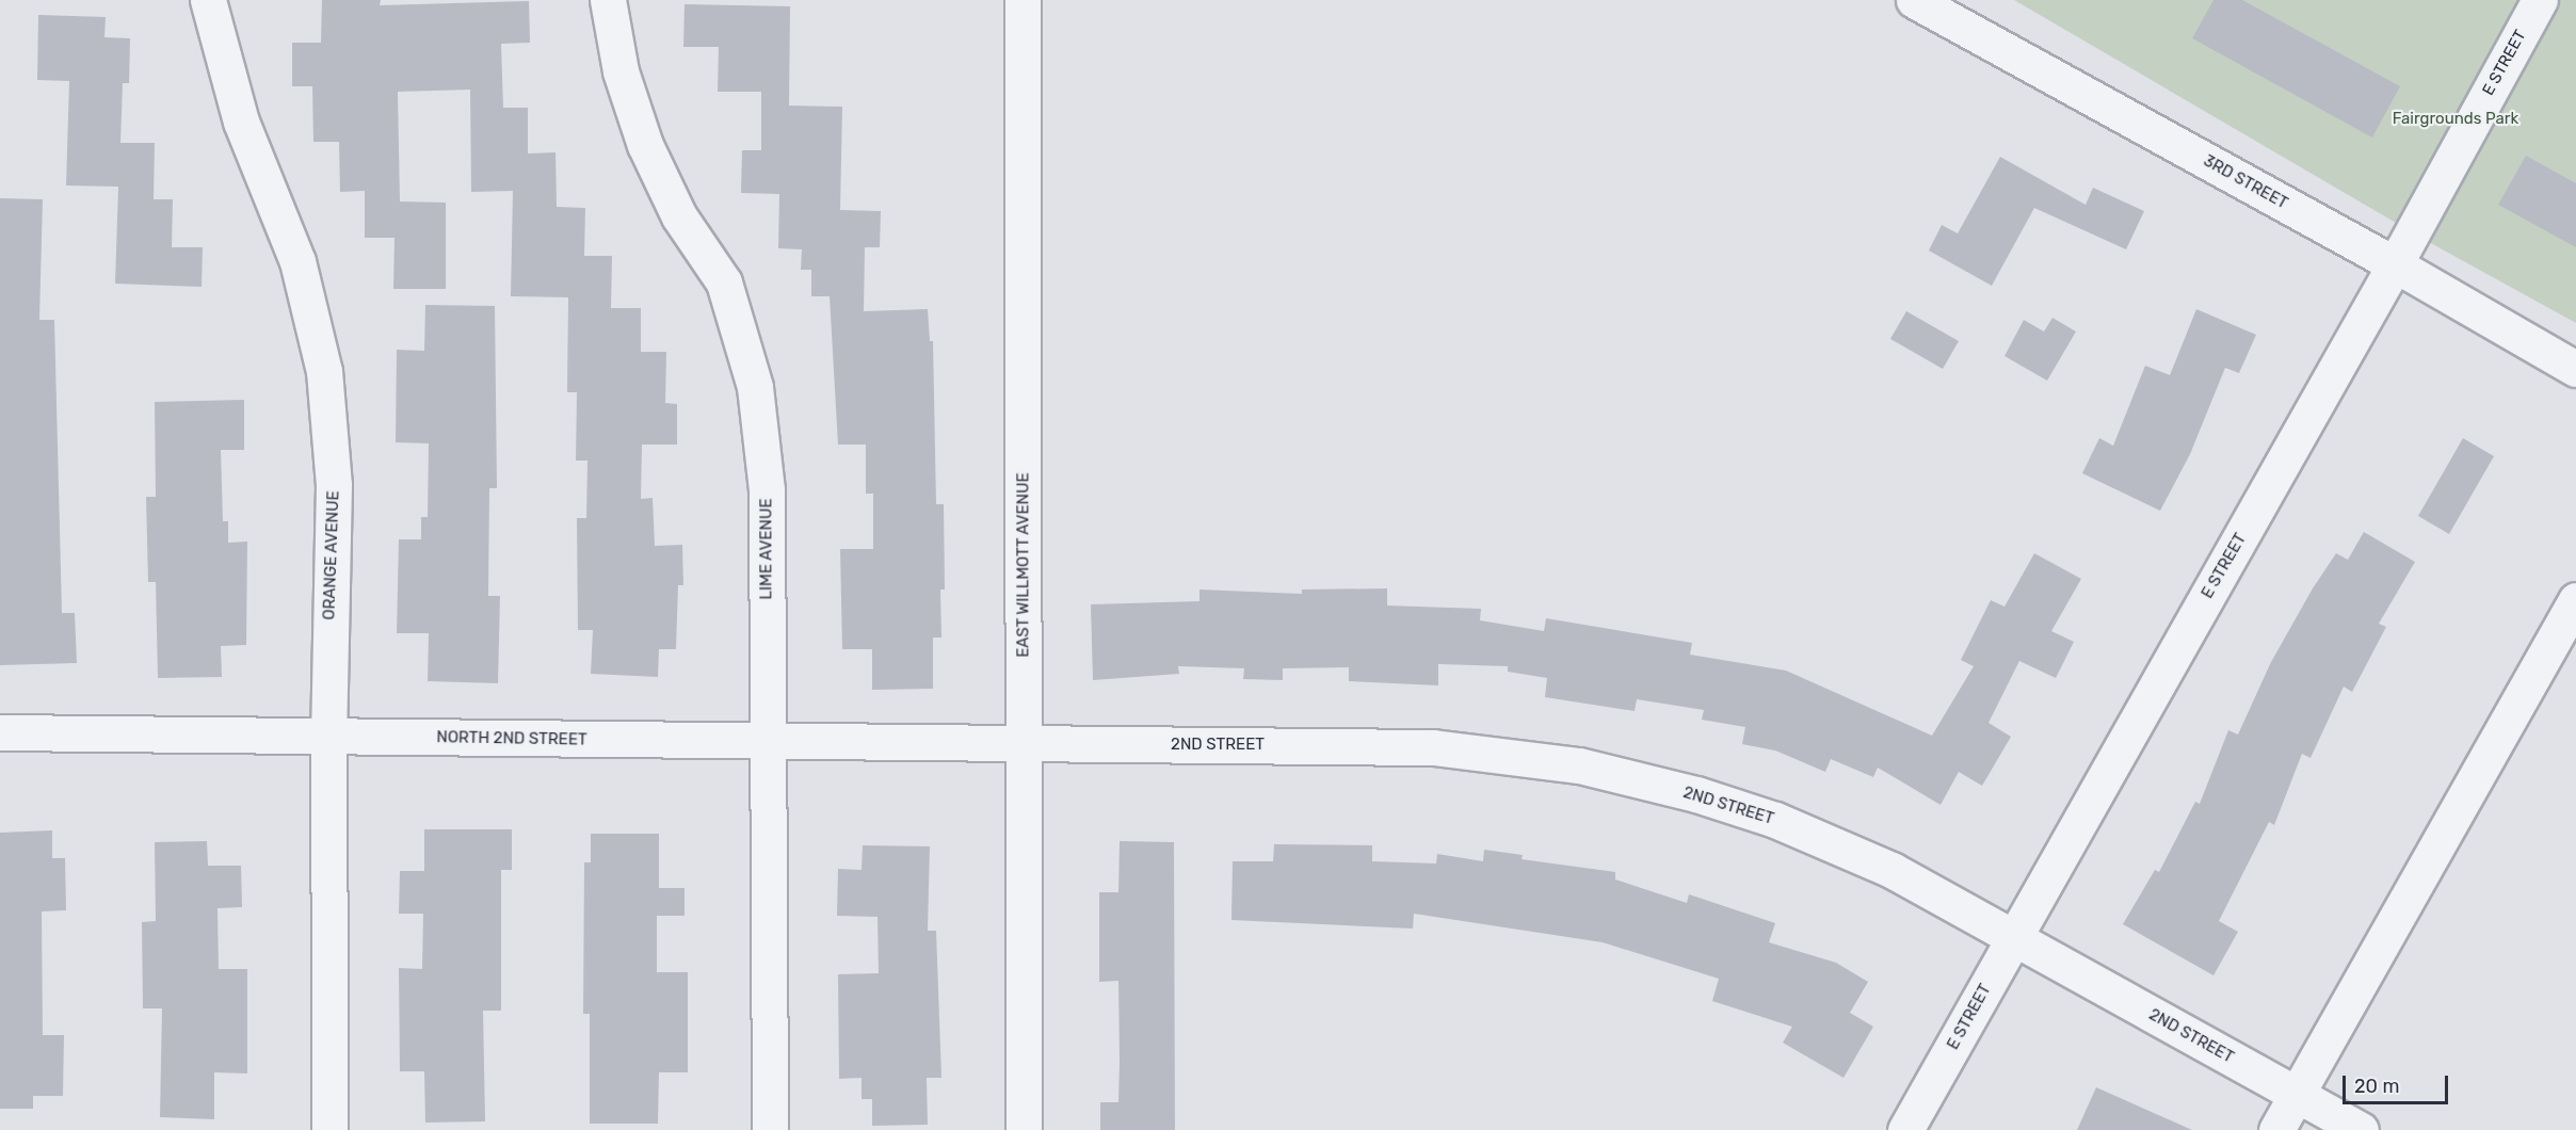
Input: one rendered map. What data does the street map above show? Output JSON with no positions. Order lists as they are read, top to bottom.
{
  "streets": {
    "street": [
      "E STREET",
      "3RD STREET",
      "LIME AVENUE",
      "ORANGE AVENUE",
      "EAST WILLMOTT AVENUE",
      "NORTH 2ND STREET",
      "2ND STREET"
    ]
  },
  "crossings": [
    ["E STREET", "3RD STREET"],
    ["E STREET", "2ND STREET"],
    ["LIME AVENUE", "NORTH 2ND STREET"],
    ["ORANGE AVENUE", "NORTH 2ND STREET"],
    ["EAST WILLMOTT AVENUE", "NORTH 2ND STREET"],
    ["EAST WILLMOTT AVENUE", "2ND STREET"],
    ["NORTH 2ND STREET", "2ND STREET"]
  ],
  "parks": ["Fairgrounds Park"],
  "scale_bar": "20 m"
}
